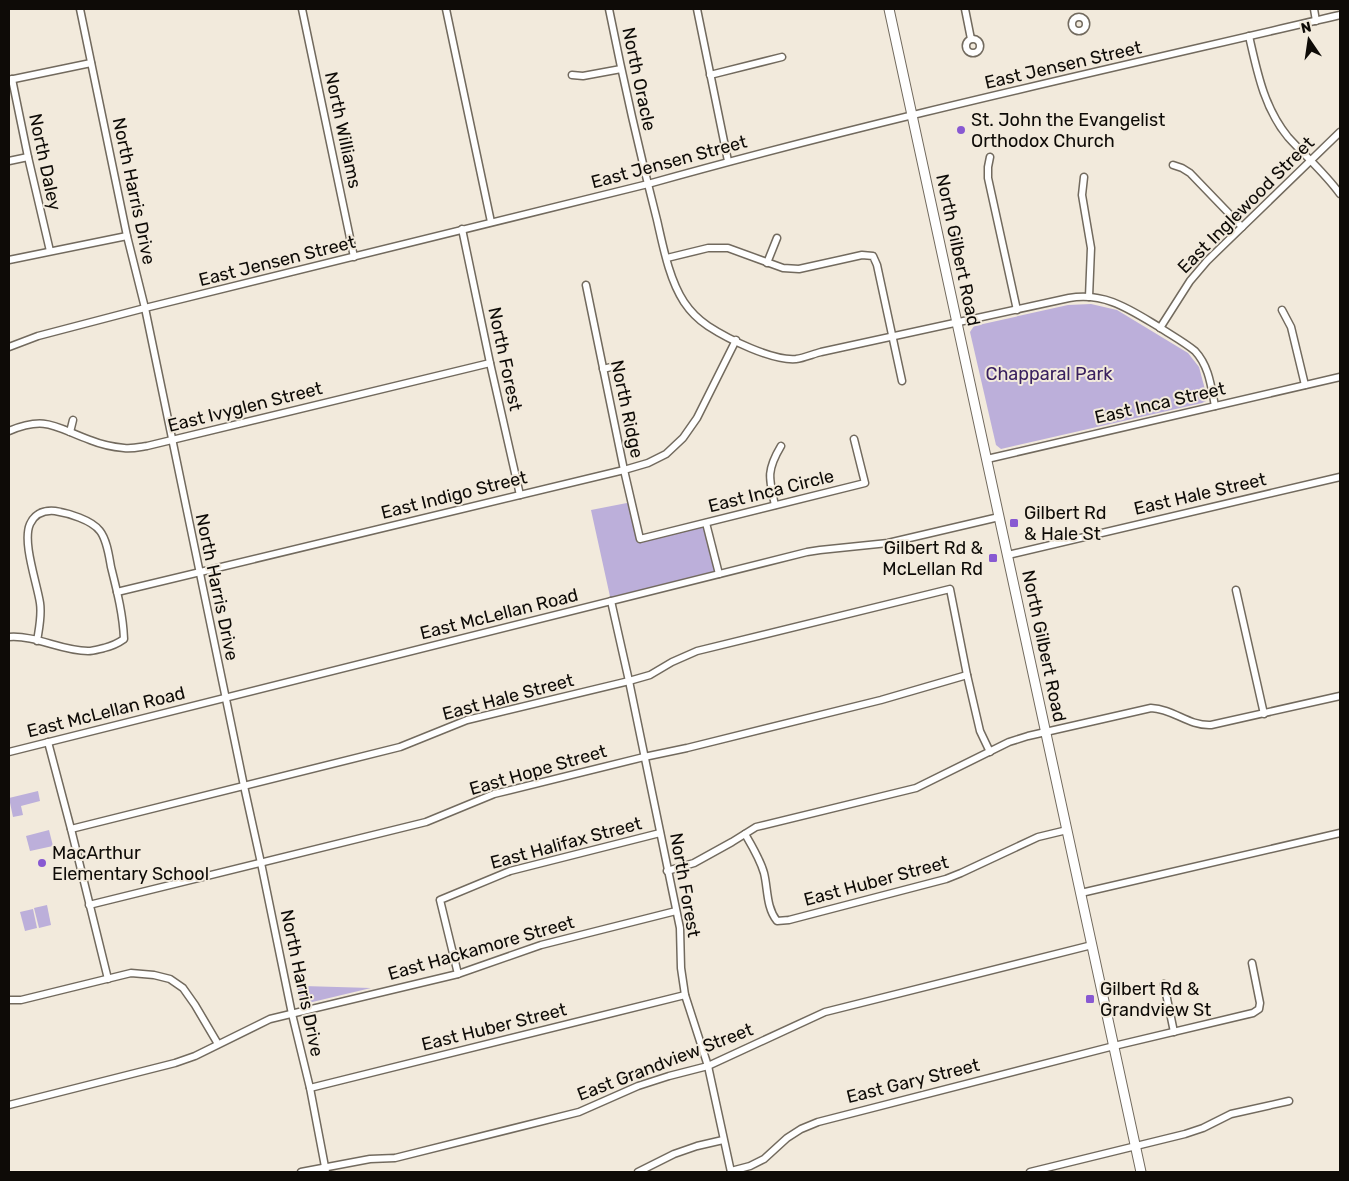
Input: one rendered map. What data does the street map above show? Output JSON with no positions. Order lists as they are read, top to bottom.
{
  "streets": {
    "main road": ["North Gilbert Road"],
    "street": [
      "East Jensen Street",
      "North Oracle",
      "North Williams",
      "North Daley",
      "North Harris Drive",
      "East Inglewood Street",
      "North Forest",
      "East Inca Street",
      "East Ivyglen Street",
      "North Ridge",
      "East Inca Circle",
      "East Hale Street",
      "East Indigo Street",
      "East McLellan Road",
      "East Hope Street",
      "East Halifax Street",
      "East Huber Street",
      "East Hackamore Street",
      "East Grandview Street",
      "East Gary Street"
    ]
  },
  "crossings": [
    ["East Jensen Street", "North Oracle"],
    ["East Jensen Street", "North Williams"],
    ["East Jensen Street", "North Harris Drive"],
    ["East Jensen Street", "North Gilbert Road"],
    ["East Jensen Street", "North Forest"],
    ["North Oracle", "East Inglewood Street"],
    ["North Oracle", "North Gilbert Road"],
    ["North Oracle", "East Inca Street"],
    ["North Oracle", "East Indigo Street"],
    ["North Harris Drive", "East Ivyglen Street"],
    ["North Harris Drive", "East Hale Street"],
    ["North Harris Drive", "East Indigo Street"],
    ["North Harris Drive", "East McLellan Road"],
    ["North Harris Drive", "East Hope Street"],
    ["North Harris Drive", "East Huber Street"],
    ["North Harris Drive", "East Hackamore Street"],
    ["North Harris Drive", "East Grandview Street"],
    ["North Gilbert Road", "East Inca Street"],
    ["North Gilbert Road", "East Hale Street"],
    ["North Gilbert Road", "East McLellan Road"],
    ["North Gilbert Road", "East Huber Street"],
    ["North Gilbert Road", "East Grandview Street"],
    ["North Gilbert Road", "East Gary Street"],
    ["North Forest", "East Ivyglen Street"],
    ["North Forest", "East Hale Street"],
    ["North Forest", "East Indigo Street"],
    ["North Forest", "East McLellan Road"],
    ["North Forest", "East Hope Street"],
    ["North Forest", "East Halifax Street"],
    ["North Forest", "East Huber Street"],
    ["North Forest", "East Hackamore Street"],
    ["North Forest", "East Grandview Street"],
    ["North Forest", "East Gary Street"],
    ["North Ridge", "East Inca Circle"],
    ["North Ridge", "East Indigo Street"],
    ["East Hale Street", "East Hope Street"],
    ["East Halifax Street", "East Hackamore Street"]
  ],
  "parks": ["Chapparal Park"],
  "places": {
    "other": ["St. John the Evangelist Orthodox Church", "MacArthur Elementary School"],
    "transit": ["Gilbert Rd & Hale St", "Gilbert Rd & McLellan Rd", "Gilbert Rd & Grandview St"]
  },
  "north": "top"
}
